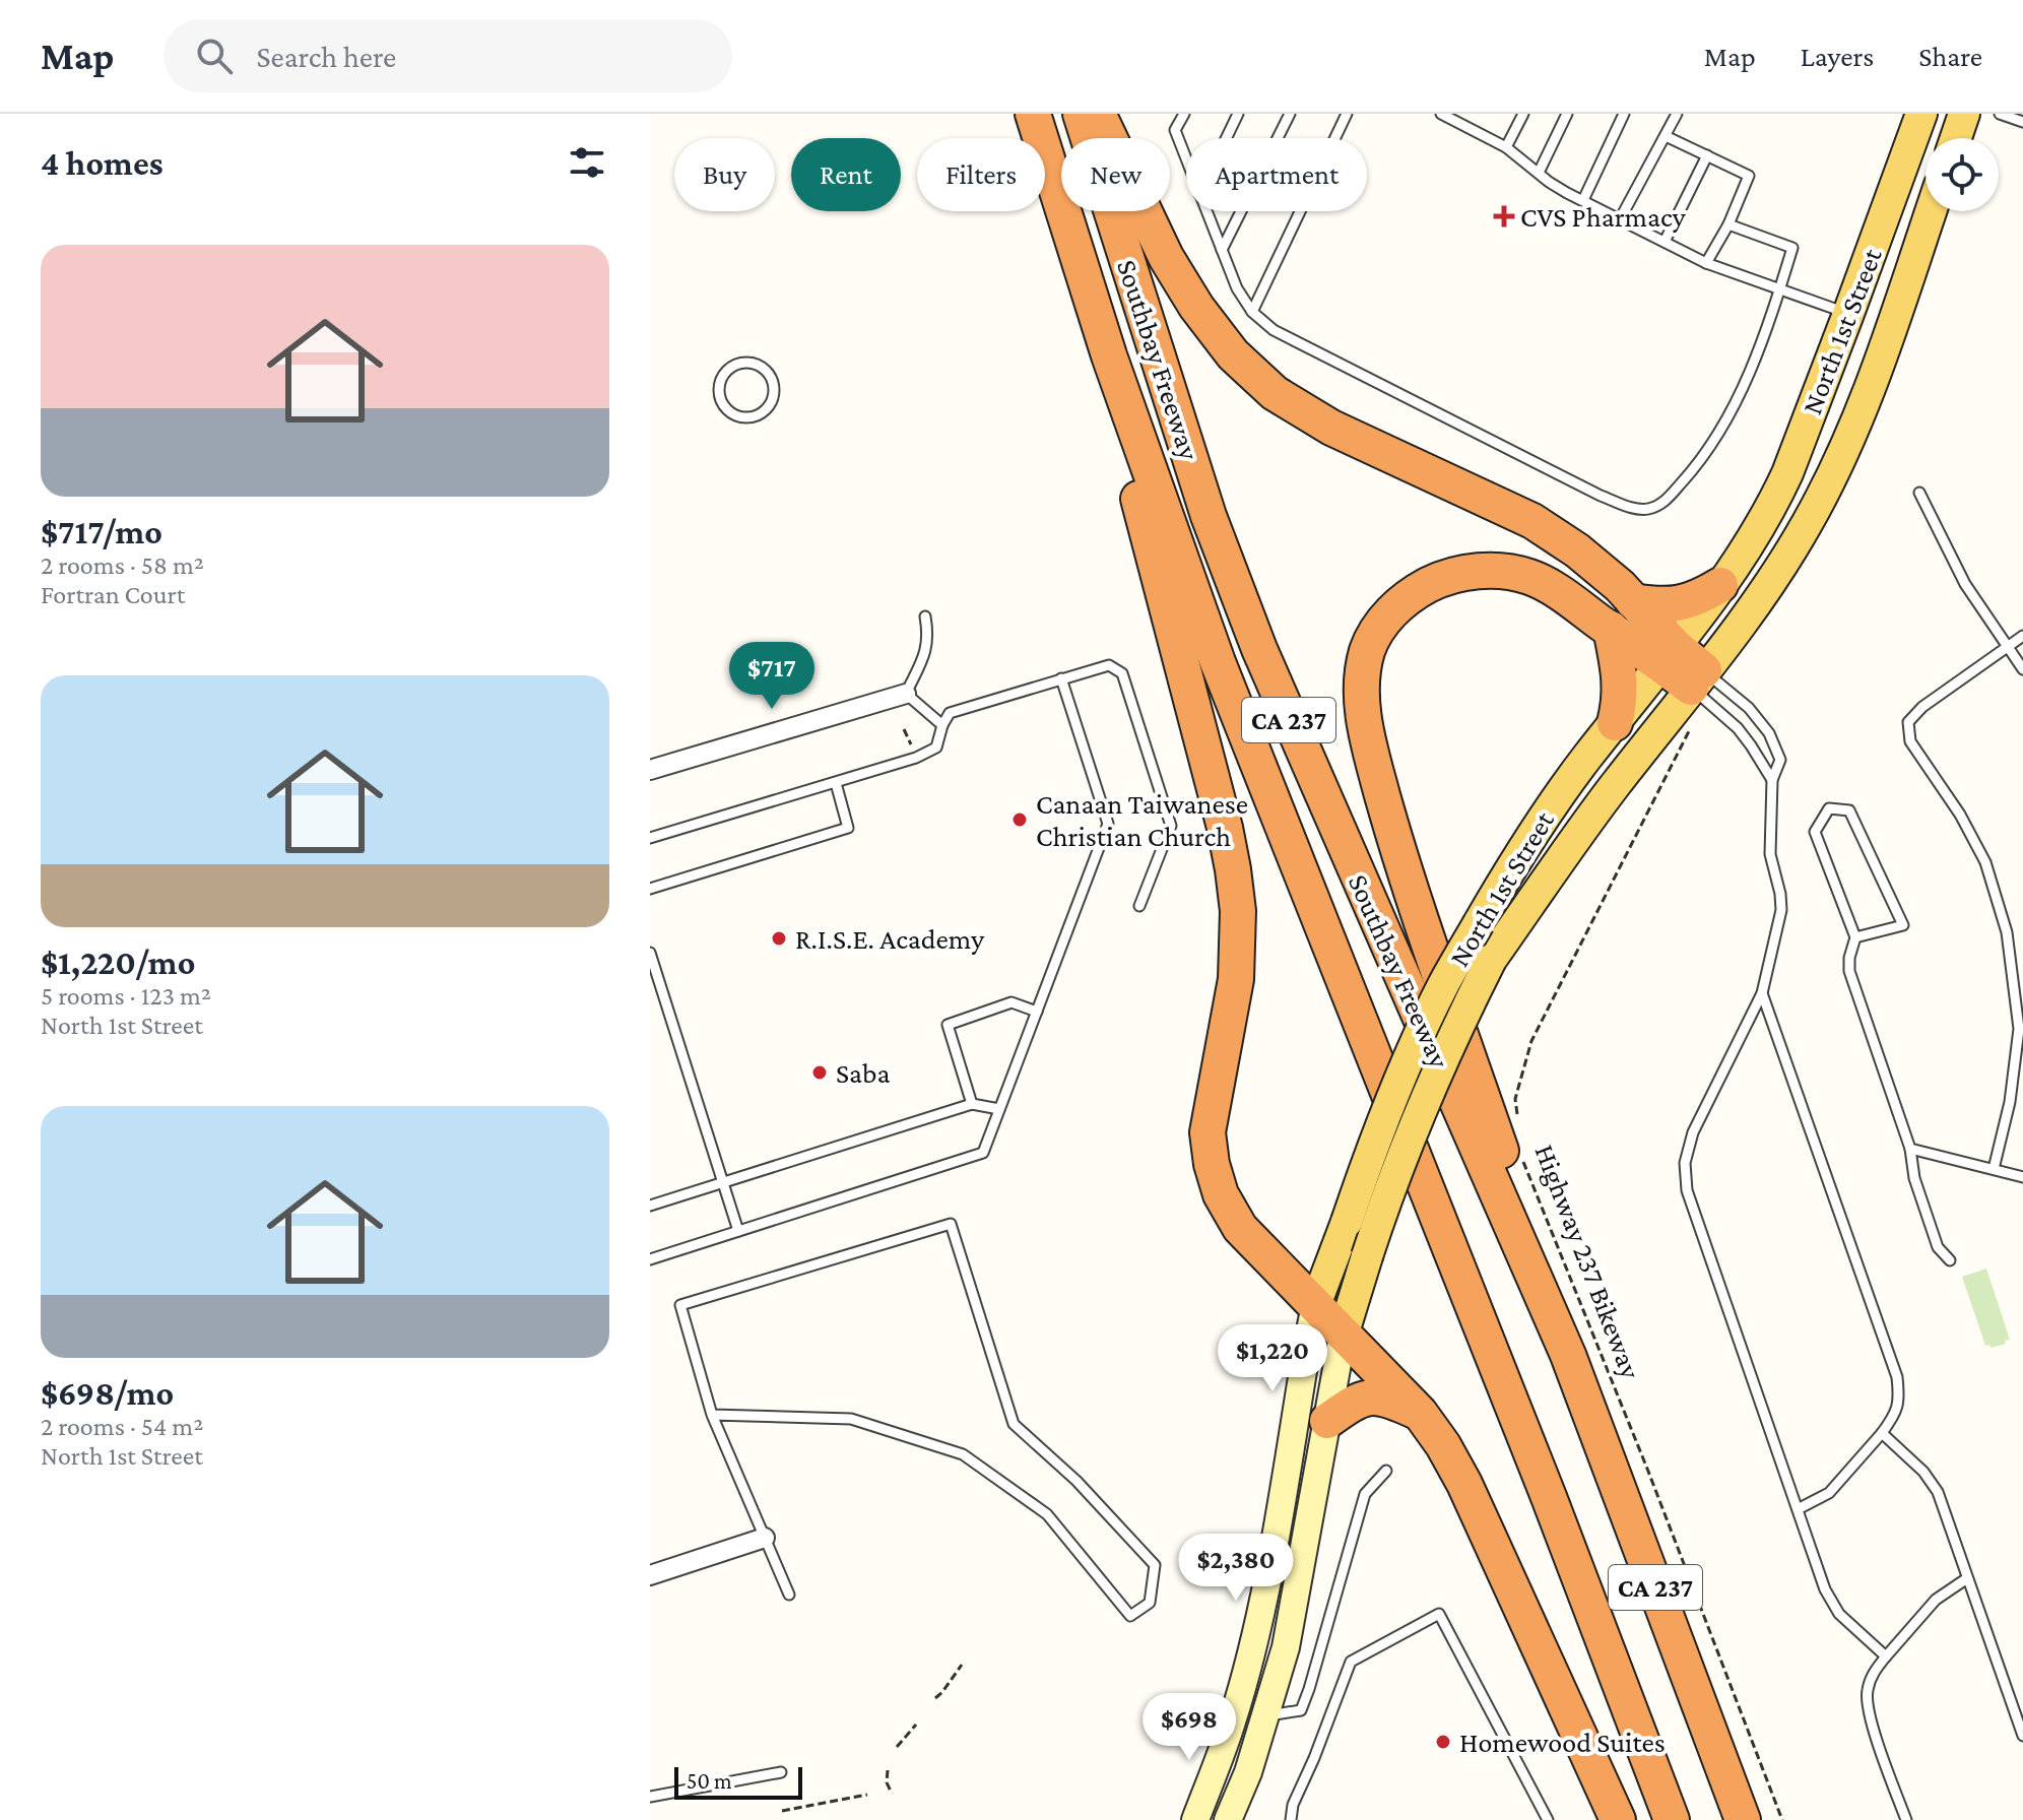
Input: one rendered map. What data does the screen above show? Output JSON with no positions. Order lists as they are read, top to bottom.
{
  "streets": {
    "highway": ["Southbay Freeway", "CA 237"],
    "main road": ["North 1st Street"],
    "path": ["Highway 237 Bikeway"]
  },
  "places": {
    "health": ["CVS Pharmacy"],
    "other": [
      "Canaan Taiwanese Christian Church",
      "R.I.S.E. Academy",
      "Saba",
      "Homewood Suites"
    ]
  },
  "scale_bar": "50 m",
  "page": {
    "header": "Map",
    "search": "Search here",
    "nav": ["Map", "Layers", "Share"],
    "heading": "4 homes",
    "chip": [
      "Buy",
      "Rent",
      "Filters",
      "New",
      "Apartment"
    ],
    "list": [
      {
        "name": "$717/mo",
        "note": "2 rooms · 58 m² · Fortran Court"
      },
      {
        "name": "$1,220/mo",
        "note": "5 rooms · 123 m² · North 1st Street"
      },
      {
        "name": "$698/mo",
        "note": "2 rooms · 54 m² · North 1st Street"
      }
    ],
    "price": [
      "$717",
      "$1,220",
      "$2,380",
      "$698"
    ],
    "scale": "50 m"
  }
}
